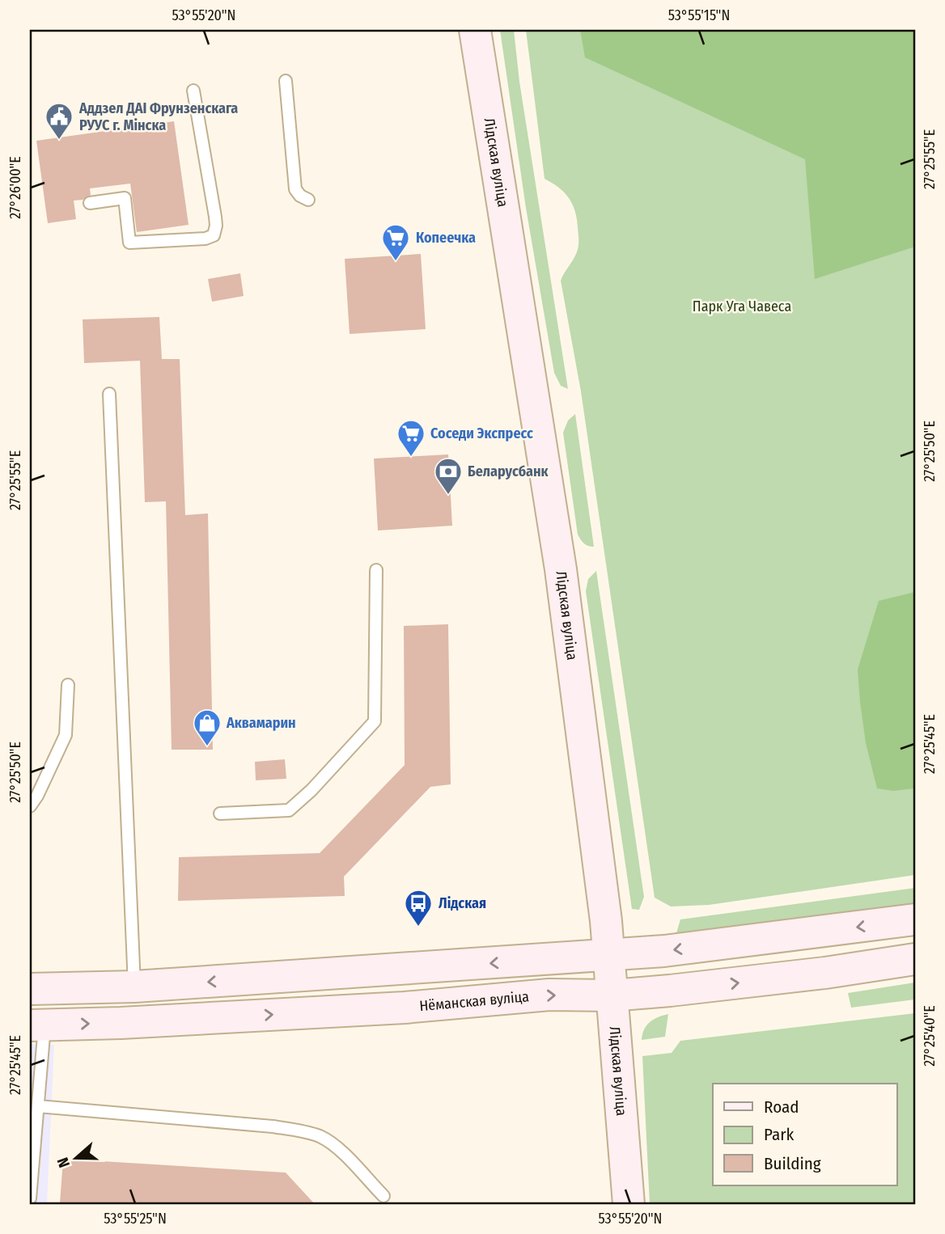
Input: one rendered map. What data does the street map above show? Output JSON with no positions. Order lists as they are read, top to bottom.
{
  "streets": {
    "main road": ["Лідская вуліца", "Нёманская вуліца"]
  },
  "crossings": [
    ["Лідская вуліца", "Нёманская вуліца"]
  ],
  "parks": ["Парк Уга Чавеса"],
  "places": {
    "public building": ["Аддзел ДАІ Фрунзенскага РУУС г. Мінска"],
    "supermarket": ["Копеечка", "Соседи Экспресс"],
    "bank": ["Беларусбанк"],
    "shop": ["Аквамарин"],
    "bus stop": ["Лідская"]
  },
  "legend": ["Road", "Park", "Building"],
  "north": "left",
  "coordinates": [
    "53°55'20\"N",
    "53°55'15\"N",
    "27°25'55\"E",
    "27°26'00\"E",
    "27°25'50\"E",
    "27°25'45\"E",
    "27°25'40\"E",
    "53°55'25\"N"
  ]
}
